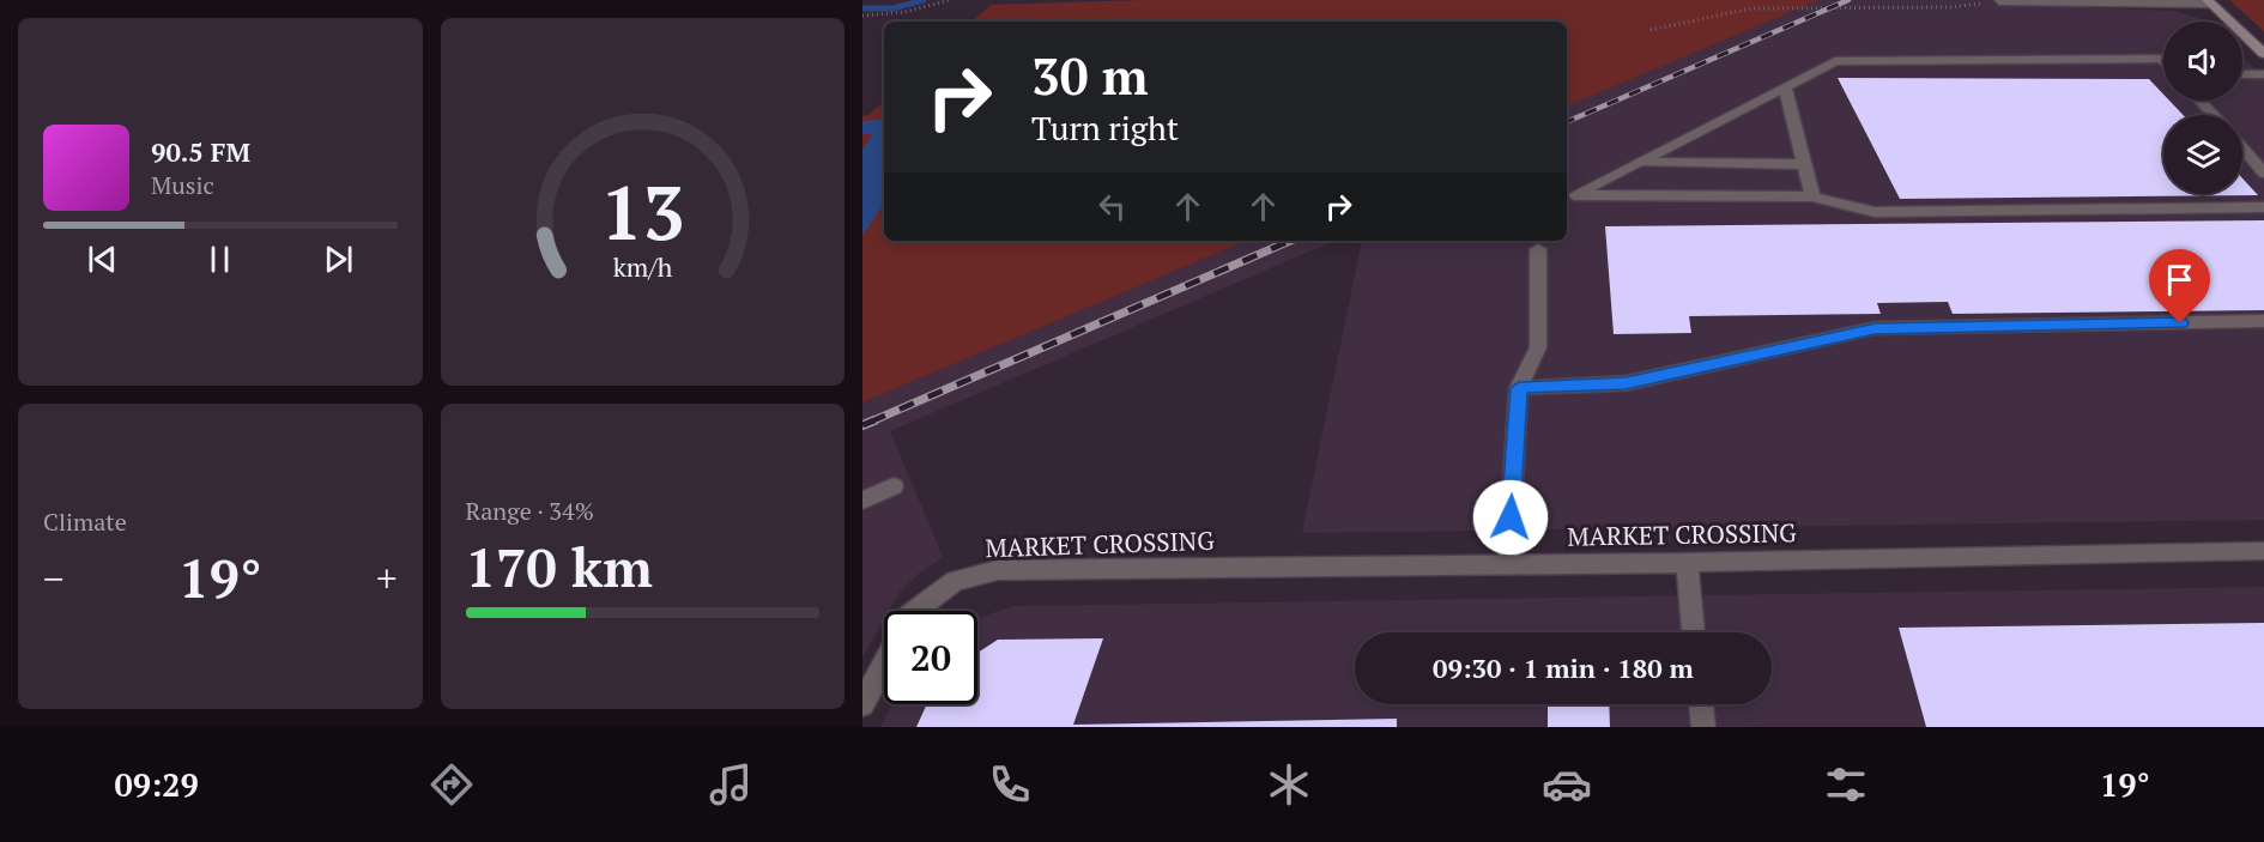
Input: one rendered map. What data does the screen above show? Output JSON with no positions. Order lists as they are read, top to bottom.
{
  "streets": {
    "street": ["MARKET CROSSING"]
  },
  "page": {
    "turn": ["30 m", "Turn right"],
    "song": ["90.5 FM", "Music"],
    "tile": [
      "Climate",
      ["Range · 34%", "170 km"]
    ],
    "heat": ["−", "19°", "+"],
    "limit": "20",
    "trip": "09:30 · 1 min · 180 m",
    "tabs": ["09:29", "19°"],
    "gauge": ["13", "km/h"]
  }
}
